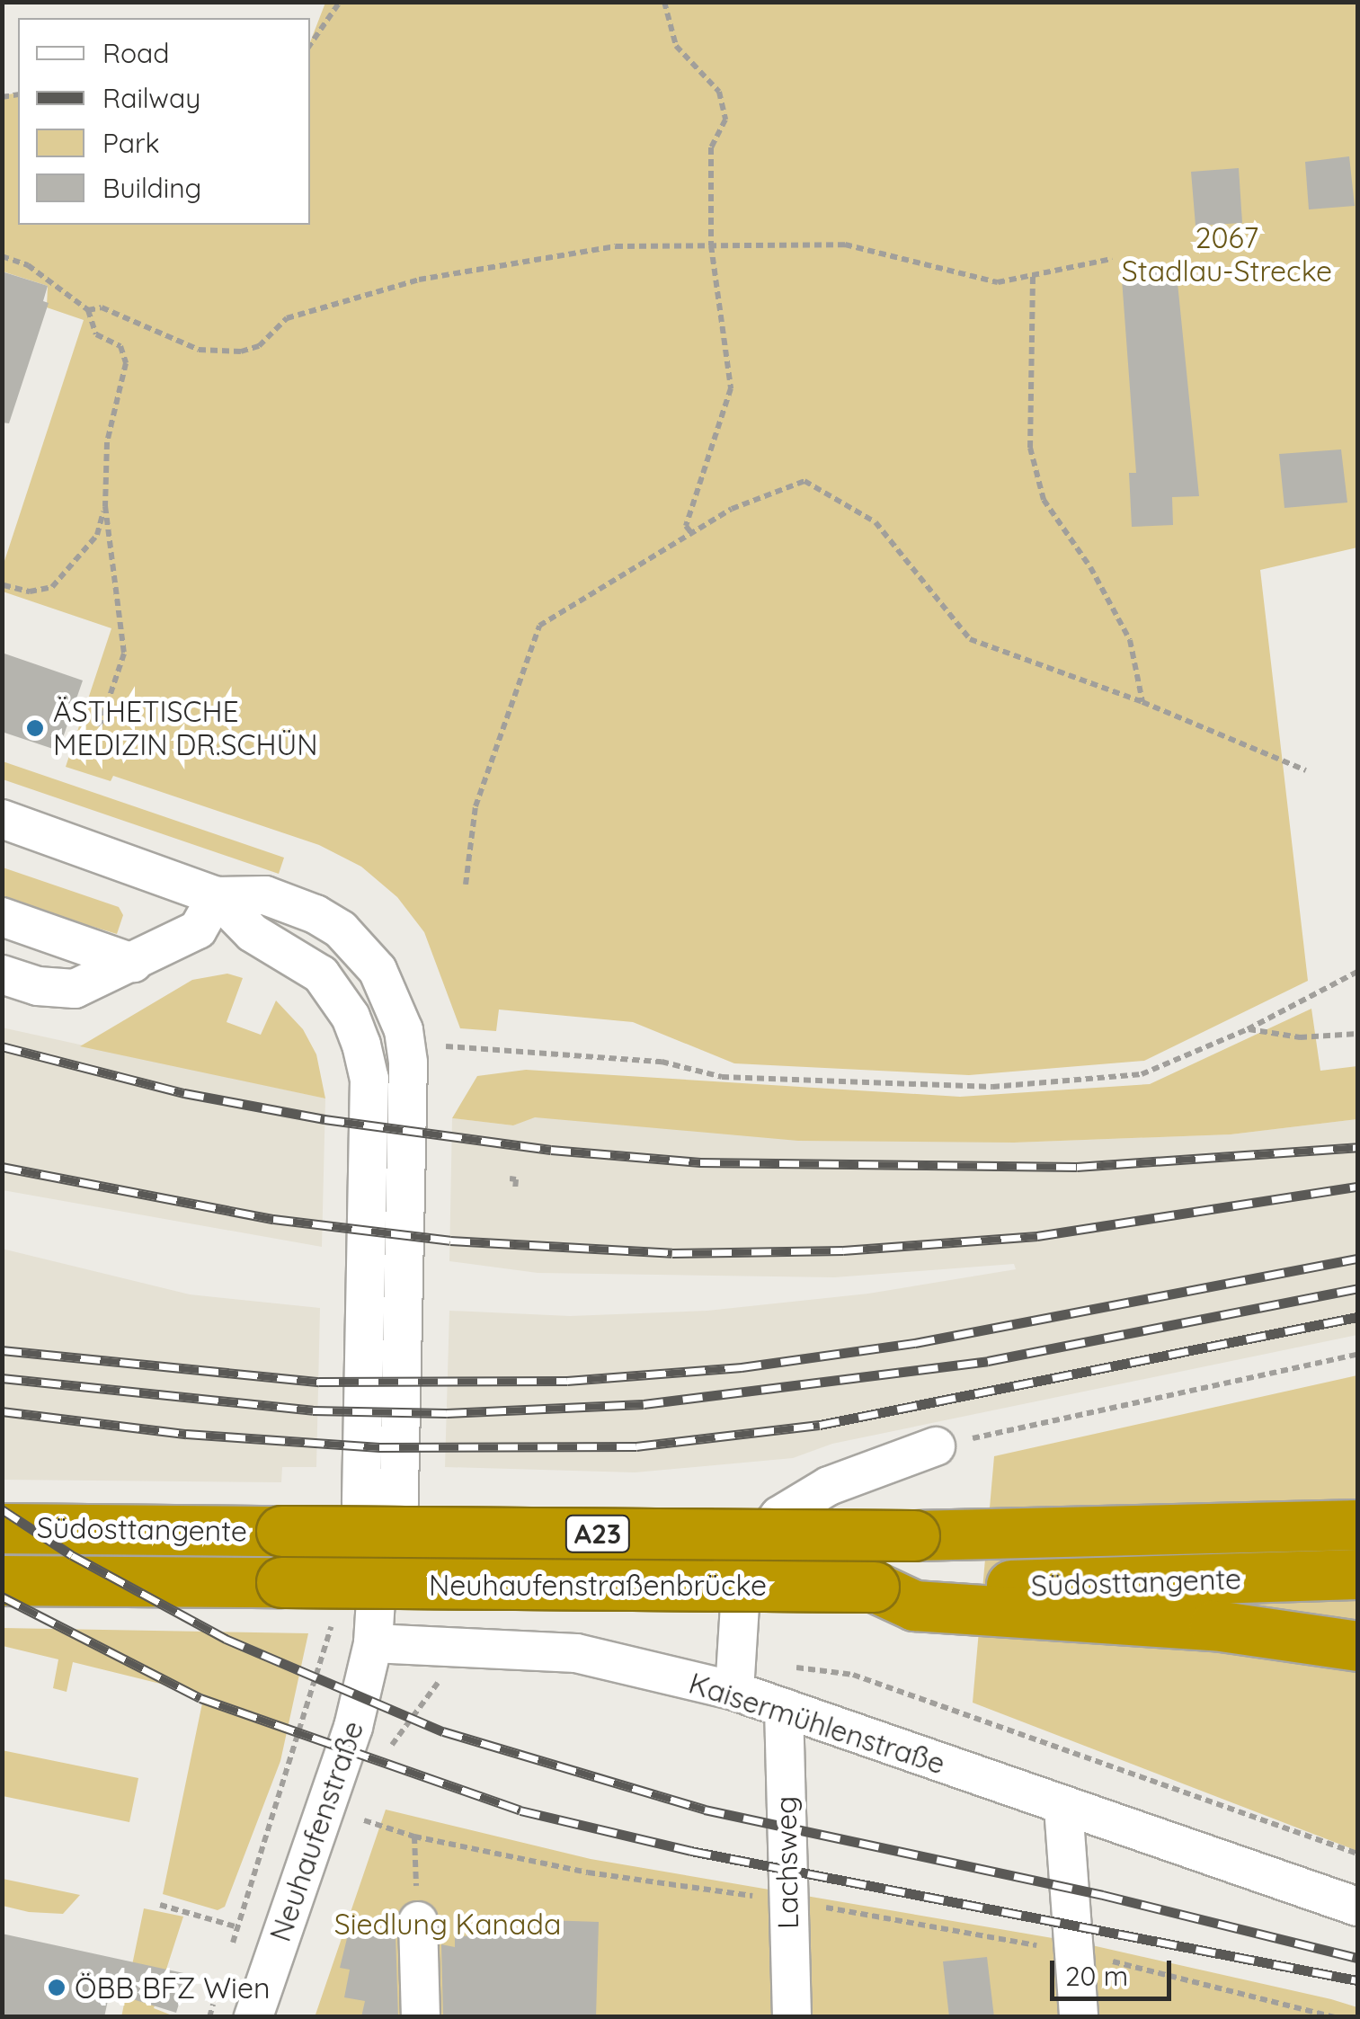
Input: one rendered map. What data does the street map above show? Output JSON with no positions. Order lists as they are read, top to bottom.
{
  "streets": {
    "highway": ["Südosttangente", "A23", "Neuhaufenstraßenbrücke"],
    "street": ["Kaisermühlenstraße", "Neuhaufenstraße", "Lachsweg"]
  },
  "crossings": [
    ["Südosttangente", "Neuhaufenstraßenbrücke"],
    ["Kaisermühlenstraße", "Neuhaufenstraße"],
    ["Kaisermühlenstraße", "Lachsweg"]
  ],
  "parks": ["2067 Stadlau-Strecke", "Siedlung Kanada"],
  "places": ["ÄSTHETISCHE MEDIZIN DR.SCHÜN", "ÖBB BFZ Wien"],
  "legend": [
    "Road",
    "Railway",
    "Park",
    "Building"
  ],
  "scale_bar": "20 m"
}
